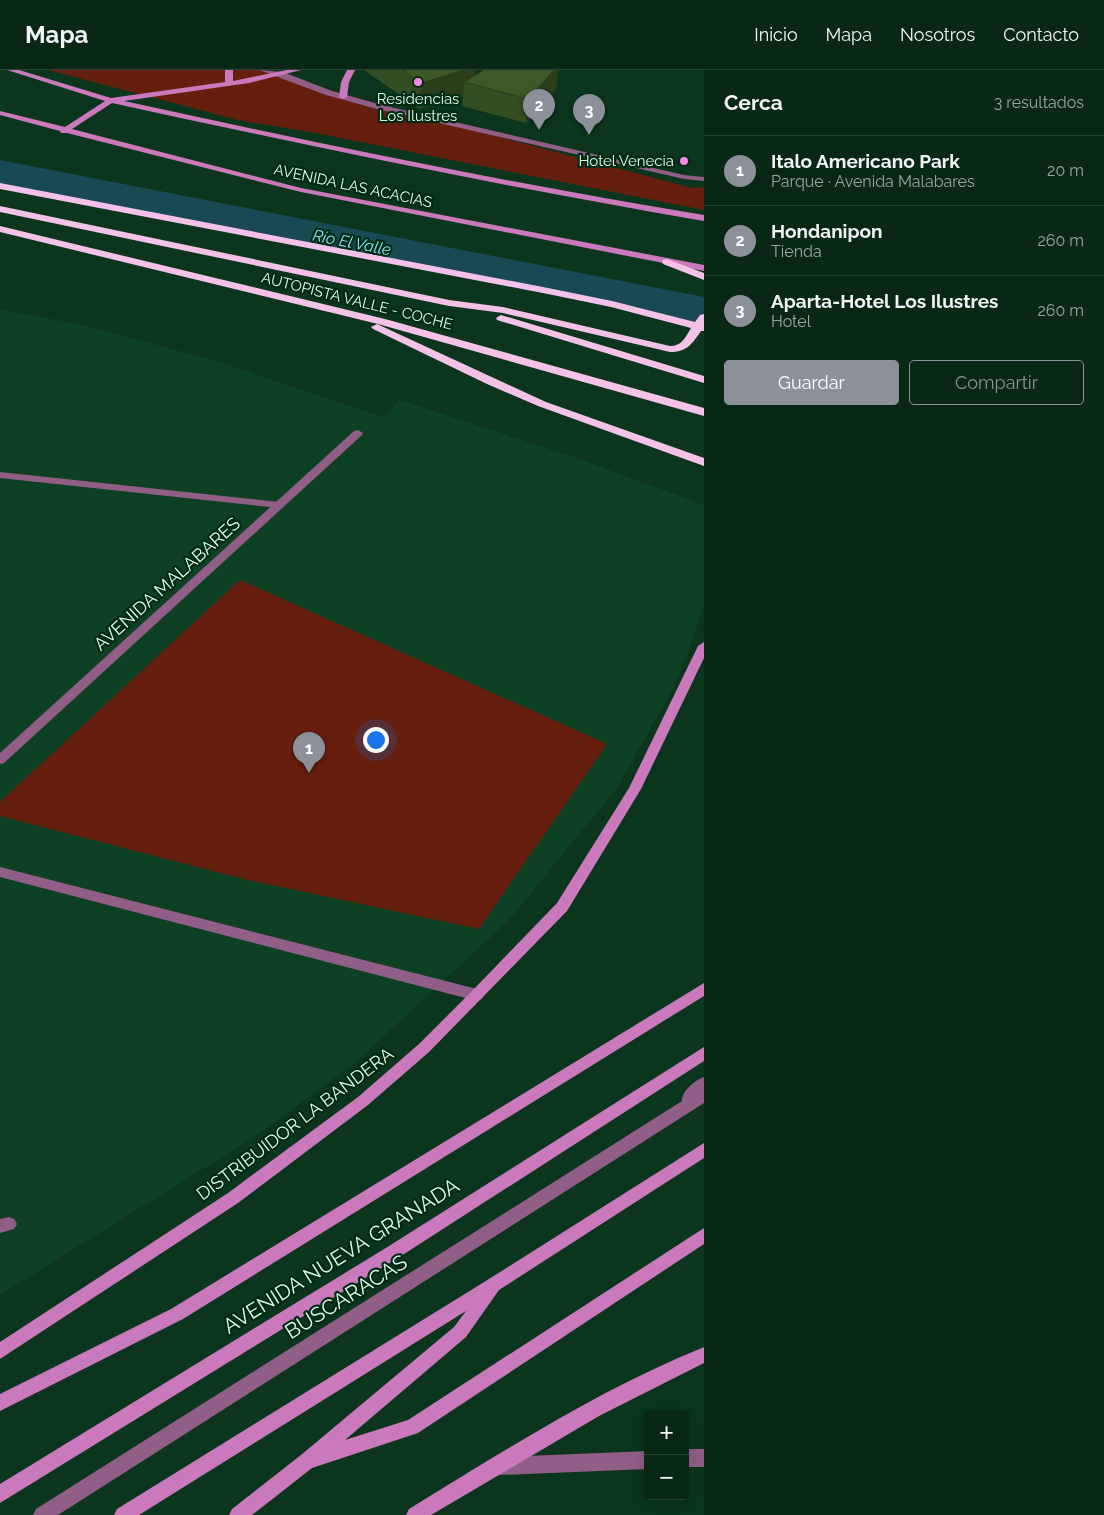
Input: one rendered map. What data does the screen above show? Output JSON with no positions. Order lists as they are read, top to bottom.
{
  "streets": {
    "highway": ["AUTOPISTA VALLE - COCHE"],
    "main road": ["AVENIDA LAS ACACIAS", "DISTRIBUIDOR LA BANDERA", "AVENIDA NUEVA GRANADA"],
    "street": ["AVENIDA MALABARES", "BUSCARACAS"]
  },
  "water": ["Río El Valle"],
  "places": ["Residencias Los Ilustres", "Hotel Venecia"],
  "page": {
    "header": "Mapa",
    "nav": [
      "Inicio",
      "Mapa",
      "Nosotros",
      "Contacto"
    ],
    "heading": ["Cerca", "3 resultados"],
    "pins": ["2", "3", "1"],
    "list": [
      {
        "mark": "1",
        "name": "Italo Americano Park",
        "note": "Parque · Avenida Malabares",
        "value": "20 m"
      },
      {
        "mark": "2",
        "name": "Hondanipon",
        "note": "Tienda",
        "value": "260 m"
      },
      {
        "mark": "3",
        "name": "Aparta-Hotel Los Ilustres",
        "note": "Hotel",
        "value": "260 m"
      }
    ],
    "buttons": ["Guardar", "Compartir"],
    "map_buttons": ["+", "−"]
  }
}
